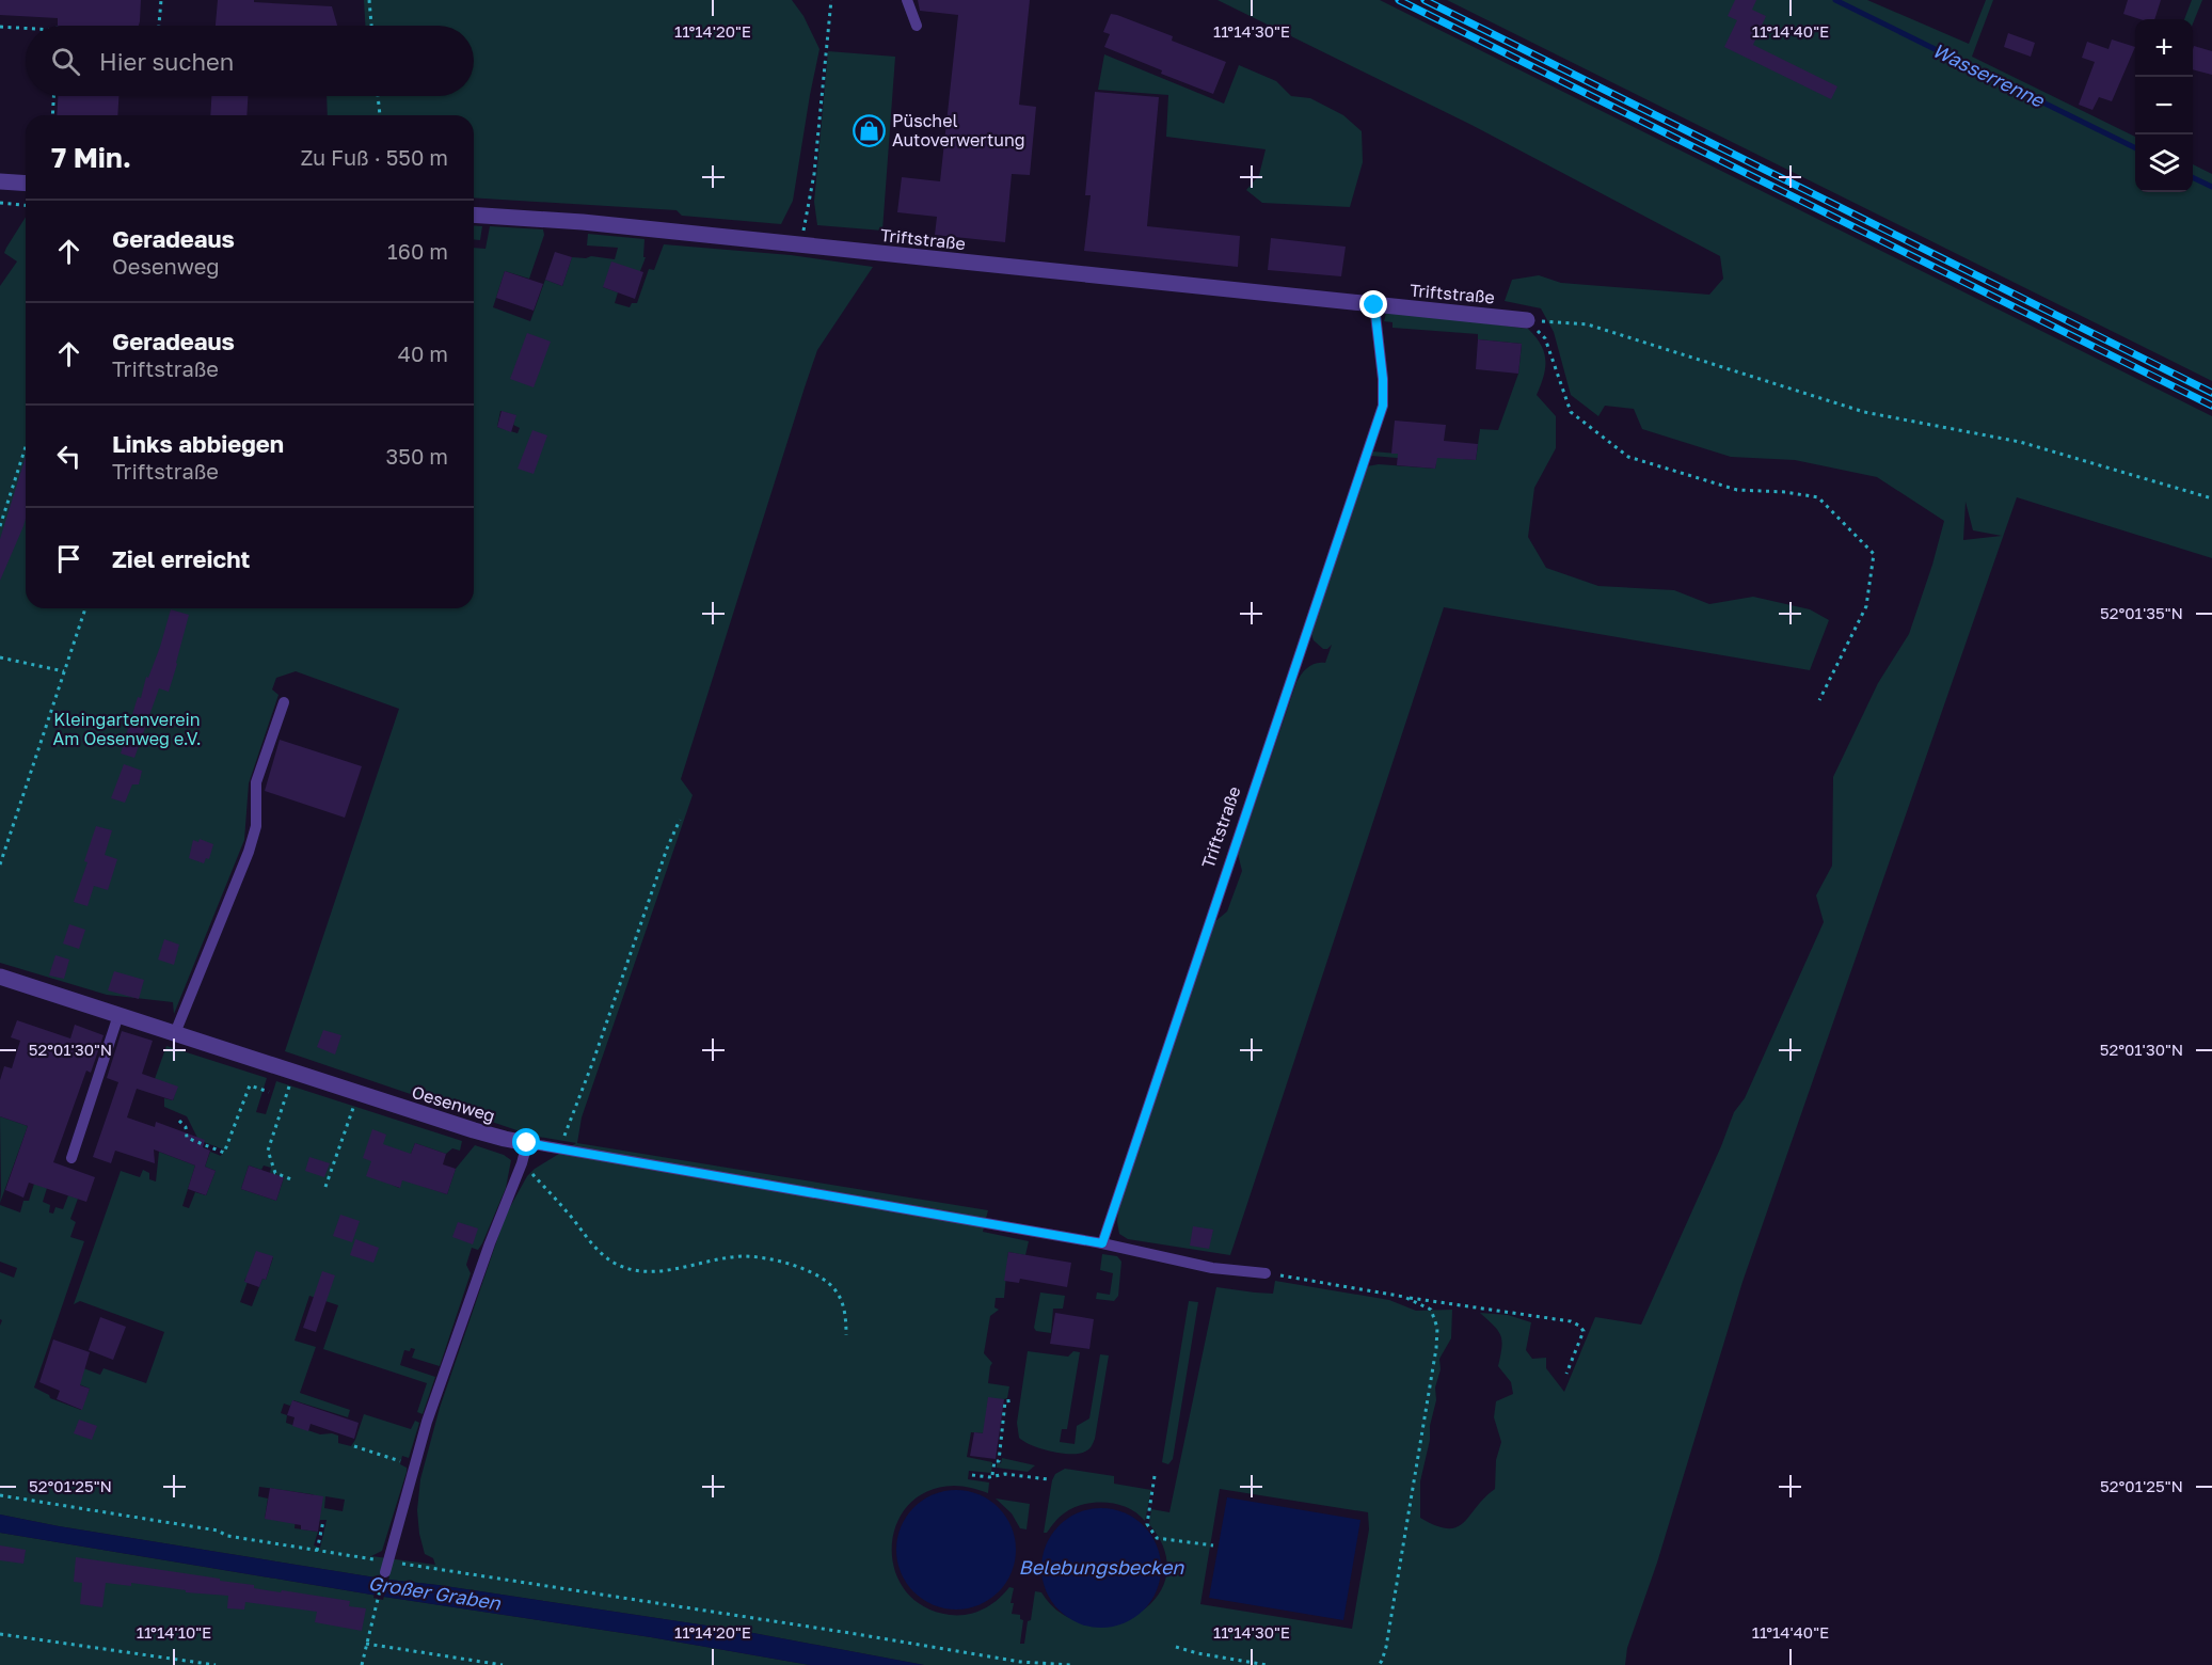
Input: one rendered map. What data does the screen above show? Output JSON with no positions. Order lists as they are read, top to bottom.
{
  "streets": {
    "street": ["Triftstraße", "Oesenweg"]
  },
  "crossings": [
    ["Triftstraße", "Oesenweg"]
  ],
  "water": ["Wasserrenne", "Belebungsbecken", "Großer Graben"],
  "parks": ["Kleingartenverein Am Oesenweg e.V."],
  "places": {
    "shop": ["Püschel Autoverwertung"]
  },
  "page": {
    "map_buttons": ["+", "−"],
    "search": "Hier suchen",
    "heading": ["7 Min.", "Zu Fuß · 550 m"],
    "list": [
      ["Geradeaus", "Oesenweg", "160 m"],
      ["Geradeaus", "Triftstraße", "40 m"],
      ["Links abbiegen", "Triftstraße", "350 m"],
      "Ziel erreicht"
    ]
  },
  "coordinates": [
    "11°14'20\"E",
    "11°14'30\"E",
    "11°14'40\"E",
    "52°01'35\"N",
    "52°01'30\"N",
    "52°01'25\"N",
    "11°14'10\"E"
  ]
}
